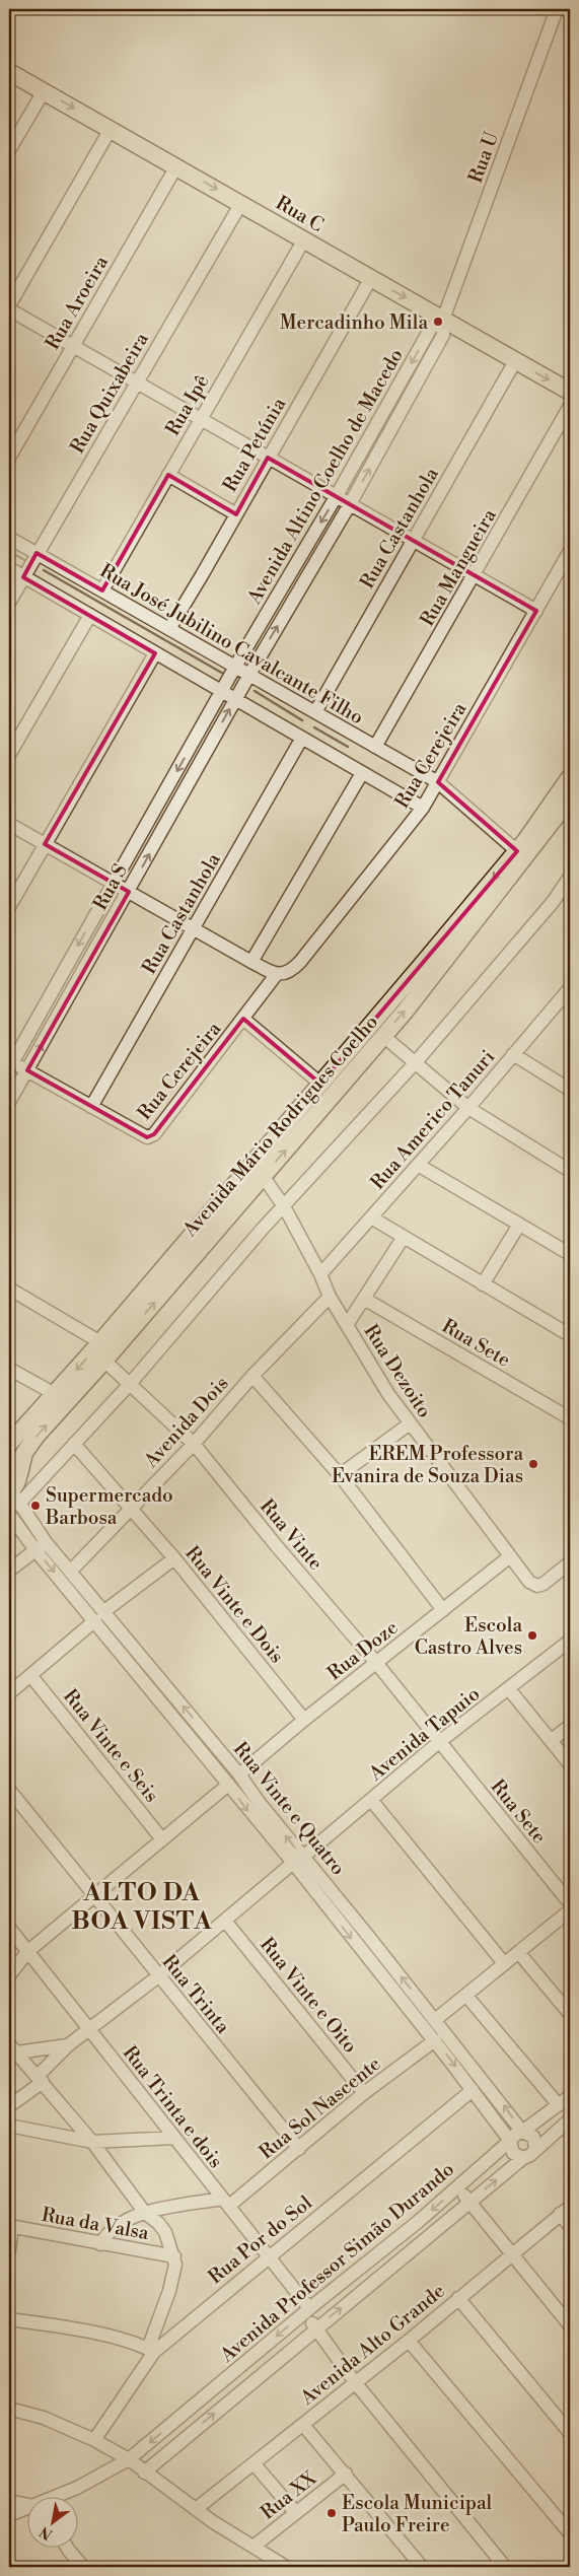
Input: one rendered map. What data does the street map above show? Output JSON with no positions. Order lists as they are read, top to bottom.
{
  "streets": {
    "main road": ["Rua C", "Avenida Mário Rodrigues Coelho"],
    "street": [
      "Rua U",
      "Rua Aroeira",
      "Rua Quixabeira",
      "Rua Ipê",
      "Rua Petúnia",
      "Avenida Altino Coelho de Macedo",
      "Rua Castanhola",
      "Rua Mangueira",
      "Rua José Jubilino Cavalcante Filho",
      "Rua Cerejeira",
      "Rua S",
      "Rua Americo Tanuri",
      "Rua Sete",
      "Rua Dezoito",
      "Avenida Dois",
      "Rua Vinte",
      "Rua Vinte e Dois",
      "Rua Doze",
      "Avenida Tapuio",
      "Rua Vinte e Seis",
      "Rua Vinte e Quatro",
      "Rua Trinta",
      "Rua Vinte e Oito",
      "Rua Trinta e dois",
      "Rua Sol Nascente",
      "Rua da Valsa",
      "Rua Por do Sol",
      "Avenida Professor Simão Durando",
      "Avenida Alto Grande",
      "Rua XX"
    ]
  },
  "crossings": [
    ["Rua U", "Rua C"],
    ["Rua U", "Avenida Altino Coelho de Macedo"],
    ["Rua C", "Rua Aroeira"],
    ["Rua C", "Rua Quixabeira"],
    ["Rua C", "Rua Ipê"],
    ["Rua C", "Rua Petúnia"],
    ["Rua C", "Avenida Altino Coelho de Macedo"],
    ["Rua C", "Rua Castanhola"],
    ["Rua Quixabeira", "Rua José Jubilino Cavalcante Filho"],
    ["Rua Ipê", "Rua José Jubilino Cavalcante Filho"],
    ["Rua Petúnia", "Rua José Jubilino Cavalcante Filho"],
    ["Avenida Altino Coelho de Macedo", "Rua José Jubilino Cavalcante Filho"],
    ["Avenida Altino Coelho de Macedo", "Rua S"],
    ["Rua Castanhola", "Rua José Jubilino Cavalcante Filho"],
    ["Rua Castanhola", "Rua Cerejeira"],
    ["Rua Mangueira", "Rua José Jubilino Cavalcante Filho"],
    ["Rua José Jubilino Cavalcante Filho", "Rua Cerejeira"],
    ["Rua José Jubilino Cavalcante Filho", "Avenida Mário Rodrigues Coelho"],
    ["Rua Americo Tanuri", "Rua Dezoito"],
    ["Avenida Mário Rodrigues Coelho", "Rua Dezoito"],
    ["Avenida Mário Rodrigues Coelho", "Rua Vinte"],
    ["Avenida Mário Rodrigues Coelho", "Rua Vinte e Quatro"],
    ["Rua Sete", "Rua Vinte"],
    ["Rua Sete", "Avenida Tapuio"],
    ["Rua Dezoito", "Avenida Dois"],
    ["Rua Dezoito", "Rua Doze"],
    ["Avenida Dois", "Rua Vinte"],
    ["Avenida Dois", "Rua Vinte e Dois"],
    ["Avenida Dois", "Rua Vinte e Quatro"],
    ["Rua Vinte", "Rua Doze"],
    ["Rua Vinte", "Avenida Tapuio"],
    ["Rua Vinte e Dois", "Rua Doze"],
    ["Rua Doze", "Rua Vinte e Quatro"],
    ["Avenida Tapuio", "Rua Vinte e Quatro"],
    ["Avenida Tapuio", "Rua Trinta"],
    ["Avenida Tapuio", "Rua Vinte e Oito"],
    ["Avenida Tapuio", "Rua Trinta e dois"],
    ["Rua Vinte e Quatro", "Rua Sol Nascente"],
    ["Rua Vinte e Quatro", "Rua Por do Sol"],
    ["Rua Vinte e Quatro", "Avenida Professor Simão Durando"],
    ["Rua Trinta", "Rua Sol Nascente"],
    ["Rua Vinte e Oito", "Rua Sol Nascente"],
    ["Rua Trinta e dois", "Rua Sol Nascente"],
    ["Rua Trinta e dois", "Rua Por do Sol"],
    ["Rua Trinta e dois", "Avenida Professor Simão Durando"],
    ["Rua Trinta e dois", "Avenida Alto Grande"]
  ],
  "one_way": ["Rua C"],
  "districts": ["ALTO DA BOA VISTA"],
  "places": [
    "Mercadinho Mila",
    "EREM Professora Evanira de Souza Dias",
    "Supermercado Barbosa",
    "Escola Castro Alves",
    "Escola Municipal Paulo Freire"
  ],
  "north": "bottom left"
}
